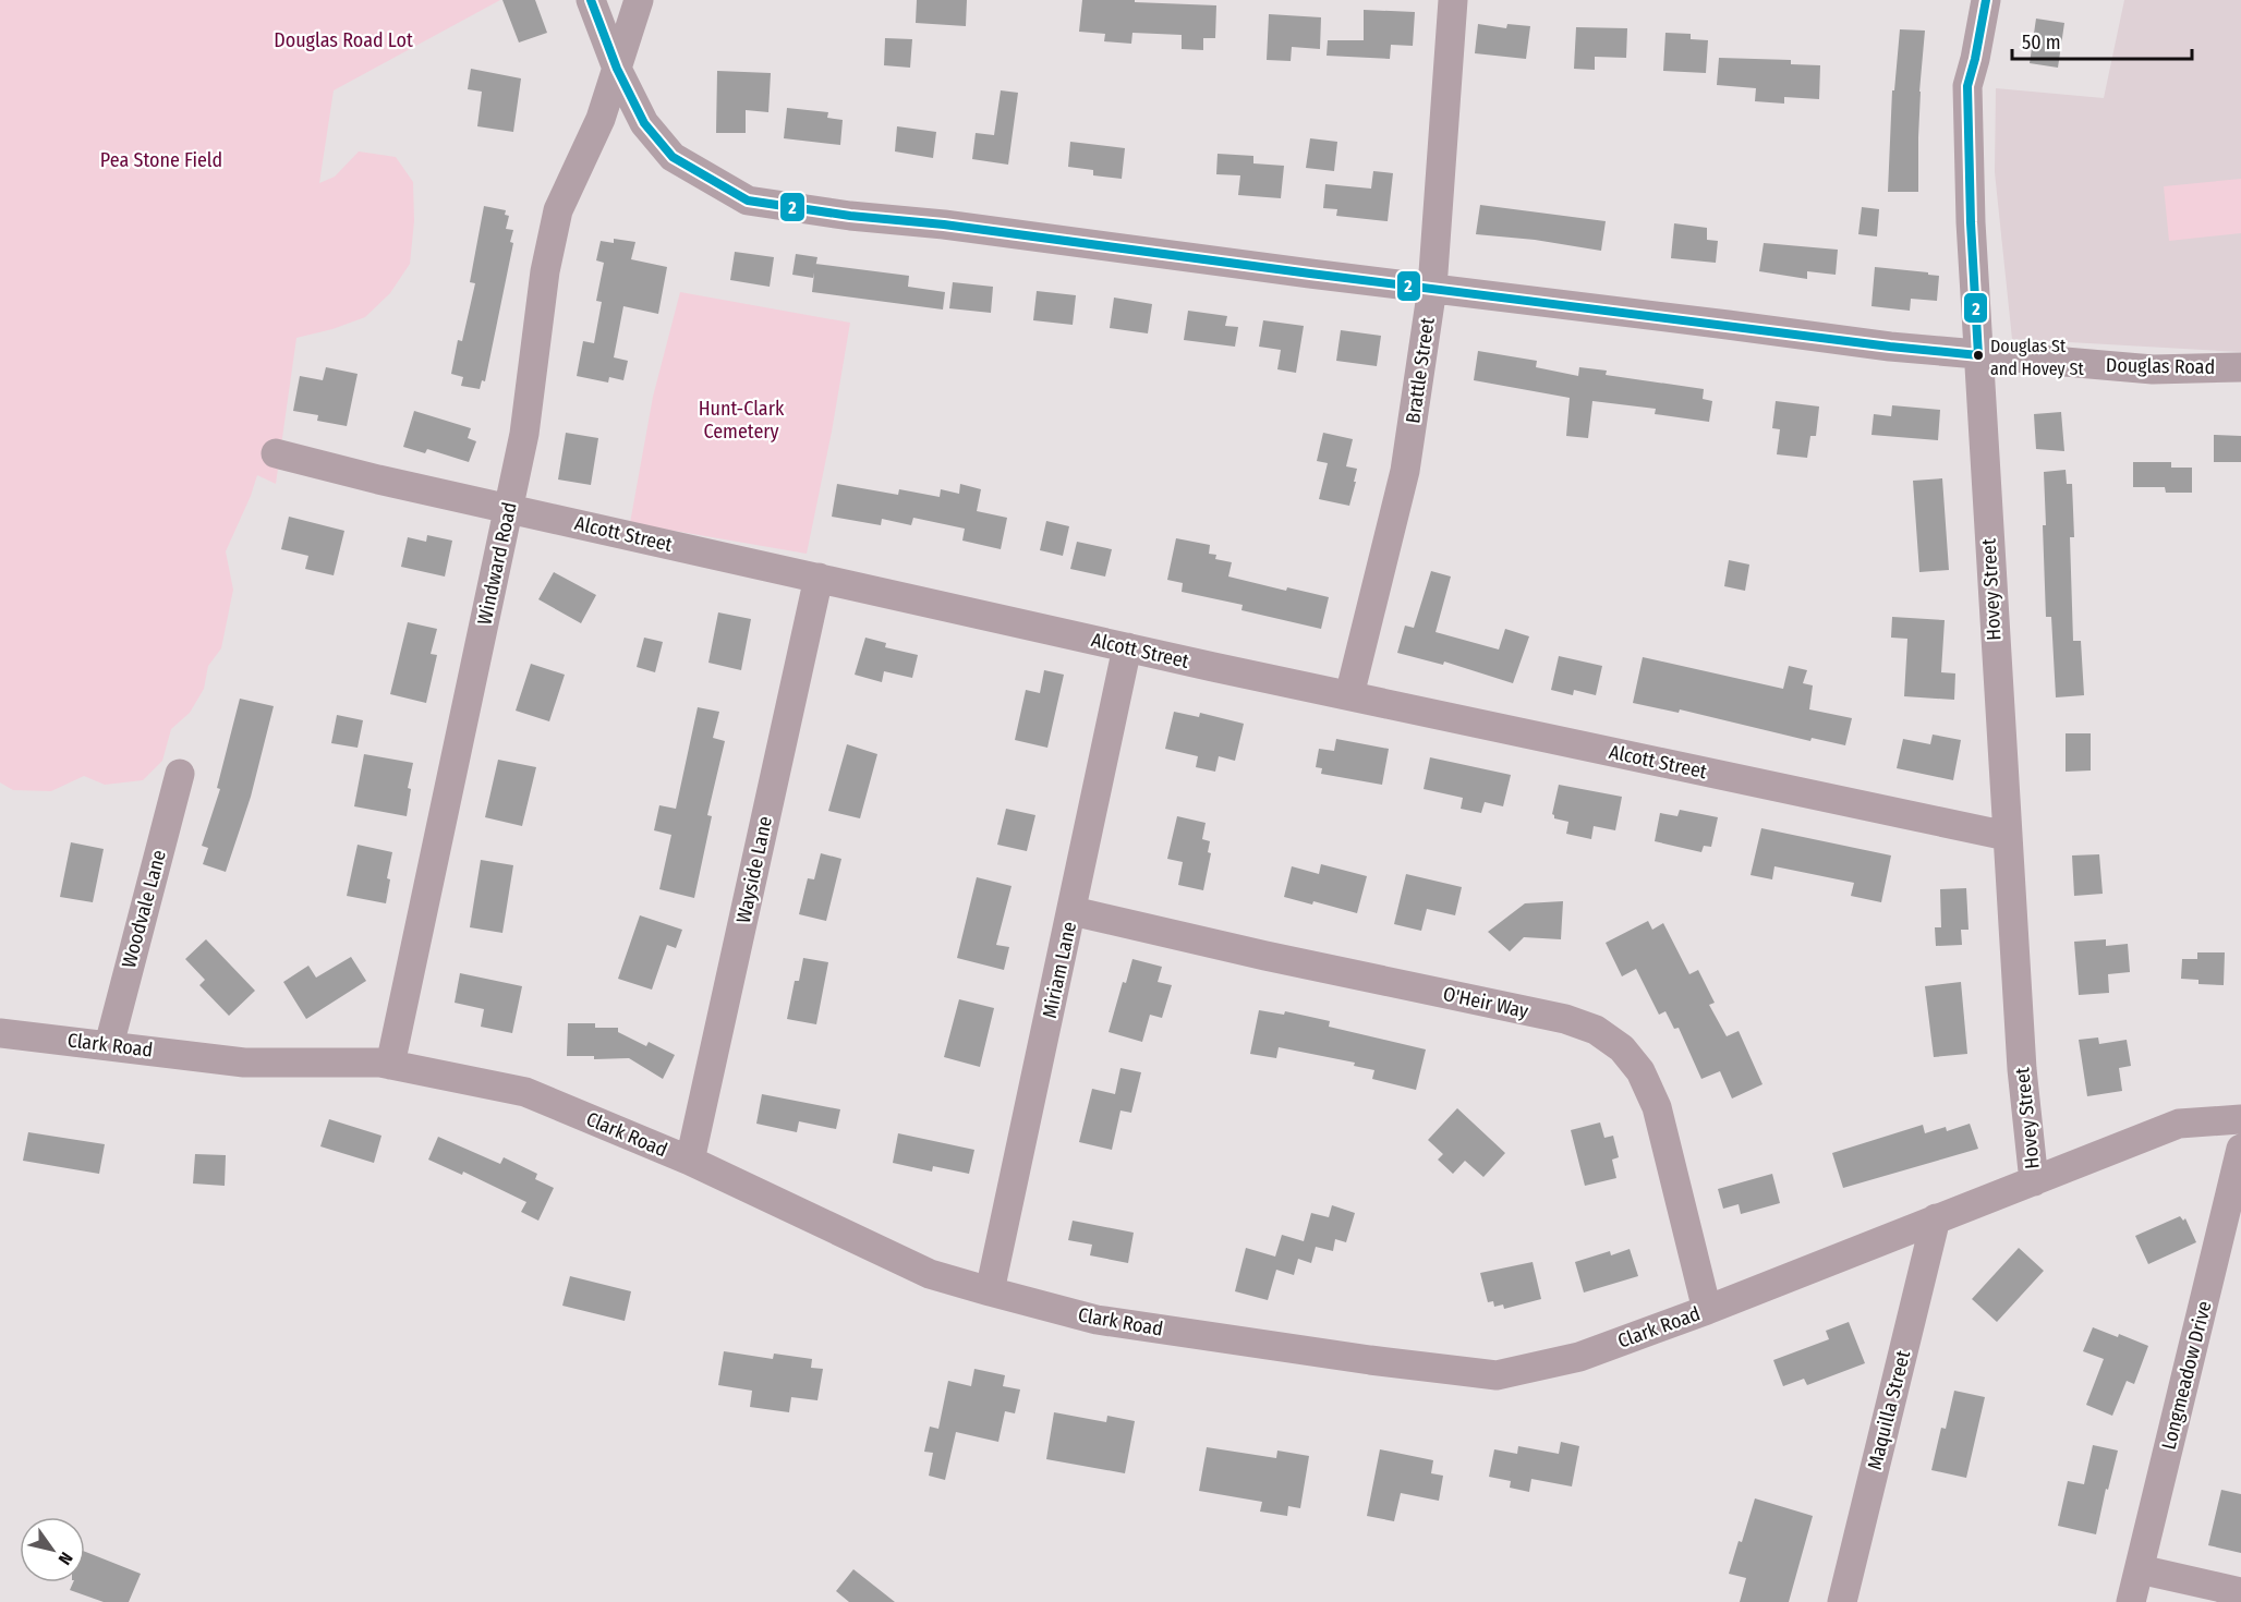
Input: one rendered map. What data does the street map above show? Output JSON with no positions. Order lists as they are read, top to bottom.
{
  "streets": {
    "street": [
      "Douglas Road",
      "Brattle Street",
      "Alcott Street",
      "Windward Road",
      "Hovey Street",
      "Wayside Lane",
      "Woodvale Lane",
      "Miriam Lane",
      "O'Heir Way",
      "Clark Road",
      "Longmeadow Drive",
      "Maquilla Street"
    ]
  },
  "crossings": [
    ["Douglas Road", "Brattle Street"],
    ["Douglas Road", "Windward Road"],
    ["Douglas Road", "Hovey Street"],
    ["Brattle Street", "Alcott Street"],
    ["Alcott Street", "Windward Road"],
    ["Alcott Street", "Hovey Street"],
    ["Alcott Street", "Wayside Lane"],
    ["Alcott Street", "Miriam Lane"],
    ["Windward Road", "Clark Road"],
    ["Hovey Street", "Clark Road"],
    ["Wayside Lane", "Clark Road"],
    ["Woodvale Lane", "Clark Road"],
    ["Miriam Lane", "O'Heir Way"],
    ["Miriam Lane", "Clark Road"],
    ["O'Heir Way", "Clark Road"],
    ["Clark Road", "Maquilla Street"]
  ],
  "parks": ["Douglas Road Lot", "Pea Stone Field", "Hunt-Clark Cemetery"],
  "places": ["Douglas St and Hovey St"],
  "lines": ["transit line 2"],
  "scale_bar": "50 m",
  "north": "bottom right"
}
